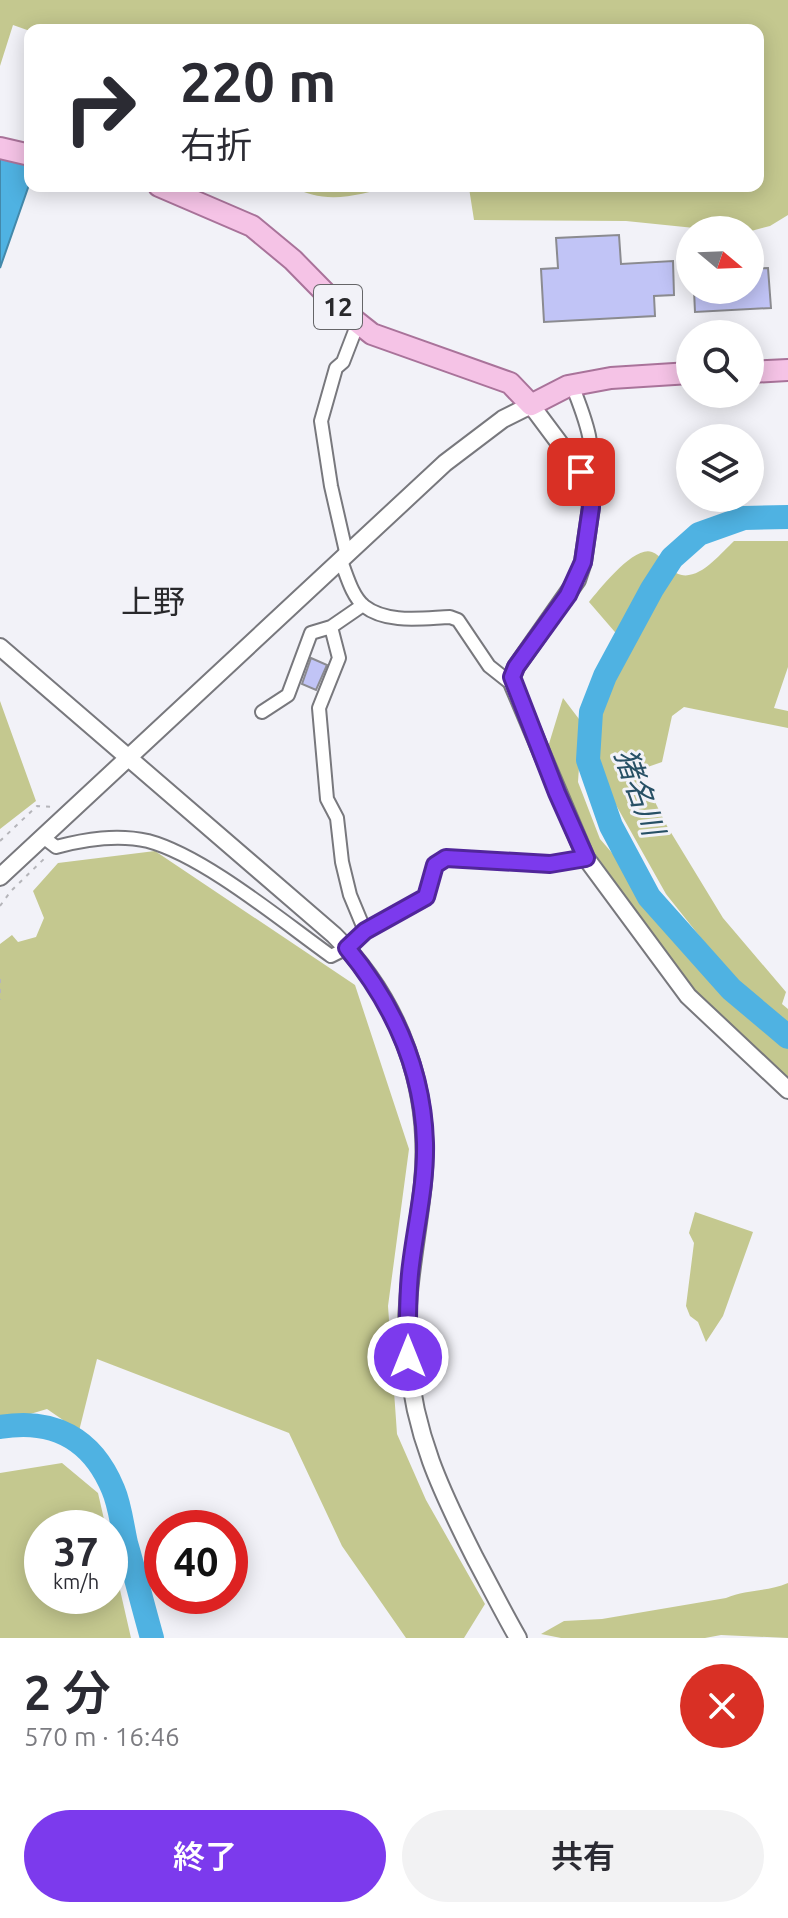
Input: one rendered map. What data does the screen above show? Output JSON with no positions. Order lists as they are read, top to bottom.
{
  "streets": {
    "main road": ["12"]
  },
  "districts": ["上野"],
  "water": ["猪名川"],
  "north": "right",
  "page": {
    "turn": ["220 m", "右折"],
    "speed": "37 km/h",
    "limit": "40",
    "heading": ["2 分", "570 m · 16:46"],
    "buttons": ["終了", "共有"]
  }
}
